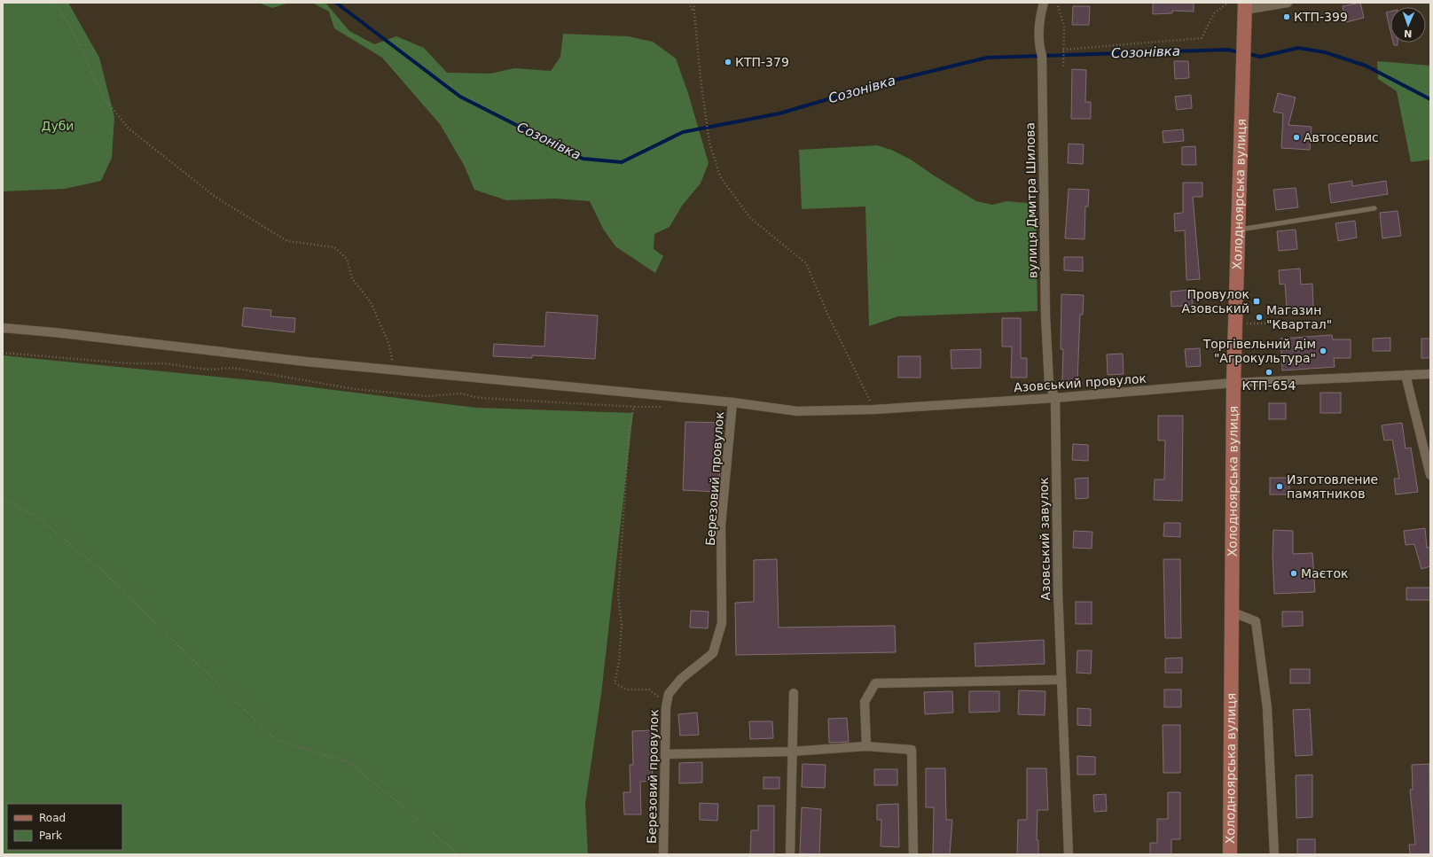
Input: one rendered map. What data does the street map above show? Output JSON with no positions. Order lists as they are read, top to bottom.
{
  "streets": {
    "main road": ["Холодноярська вулиця"],
    "street": [
      "вулиця Дмитра Шилова",
      "Азовський провулок",
      "Березовий провулок",
      "Азовський завулок"
    ]
  },
  "crossings": [
    ["Холодноярська вулиця", "Азовський провулок"],
    ["вулиця Дмитра Шилова", "Азовський провулок"],
    ["вулиця Дмитра Шилова", "Азовський завулок"],
    ["Азовський провулок", "Березовий провулок"],
    ["Азовський провулок", "Азовський завулок"]
  ],
  "water": ["Созонівка"],
  "parks": ["Дуби"],
  "places": {
    "other": [
      "КТП-399",
      "КТП-379",
      "Автосервис",
      "Магазин \"Квартал\"",
      "Торгівельний дім \"Агрокультура\"",
      "КТП-654",
      "Изготовление памятников",
      "Маєток"
    ],
    "transit": ["Провулок Азовський"]
  },
  "legend": ["Road", "Park"],
  "north": "bottom"
}
